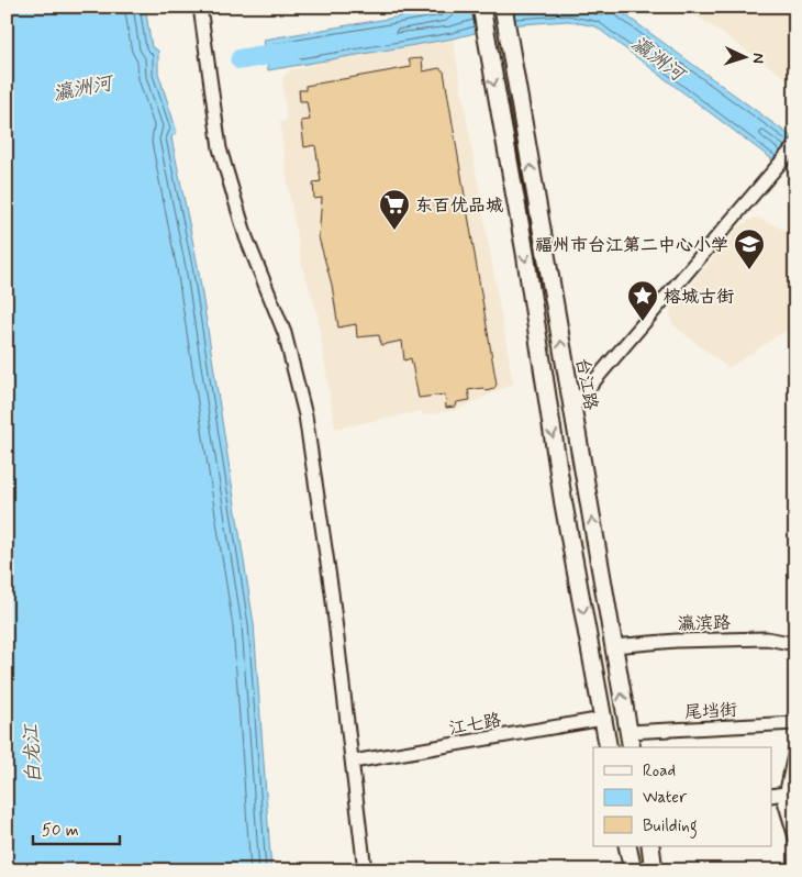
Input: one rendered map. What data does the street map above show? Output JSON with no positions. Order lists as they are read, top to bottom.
{
  "streets": {
    "main road": ["台江路"],
    "street": ["瀛滨路", "尾垱街", "江七路"]
  },
  "crossings": [
    ["台江路", "瀛滨路"],
    ["台江路", "尾垱街"]
  ],
  "water": ["瀛洲河", "白龙江"],
  "places": {
    "supermarket": ["东百优品城"],
    "school or university": ["福州市台江第二中心小学"],
    "place": ["榕城古街"]
  },
  "legend": ["Road", "Water", "Building"],
  "scale_bar": "50 m",
  "north": "right"
}
